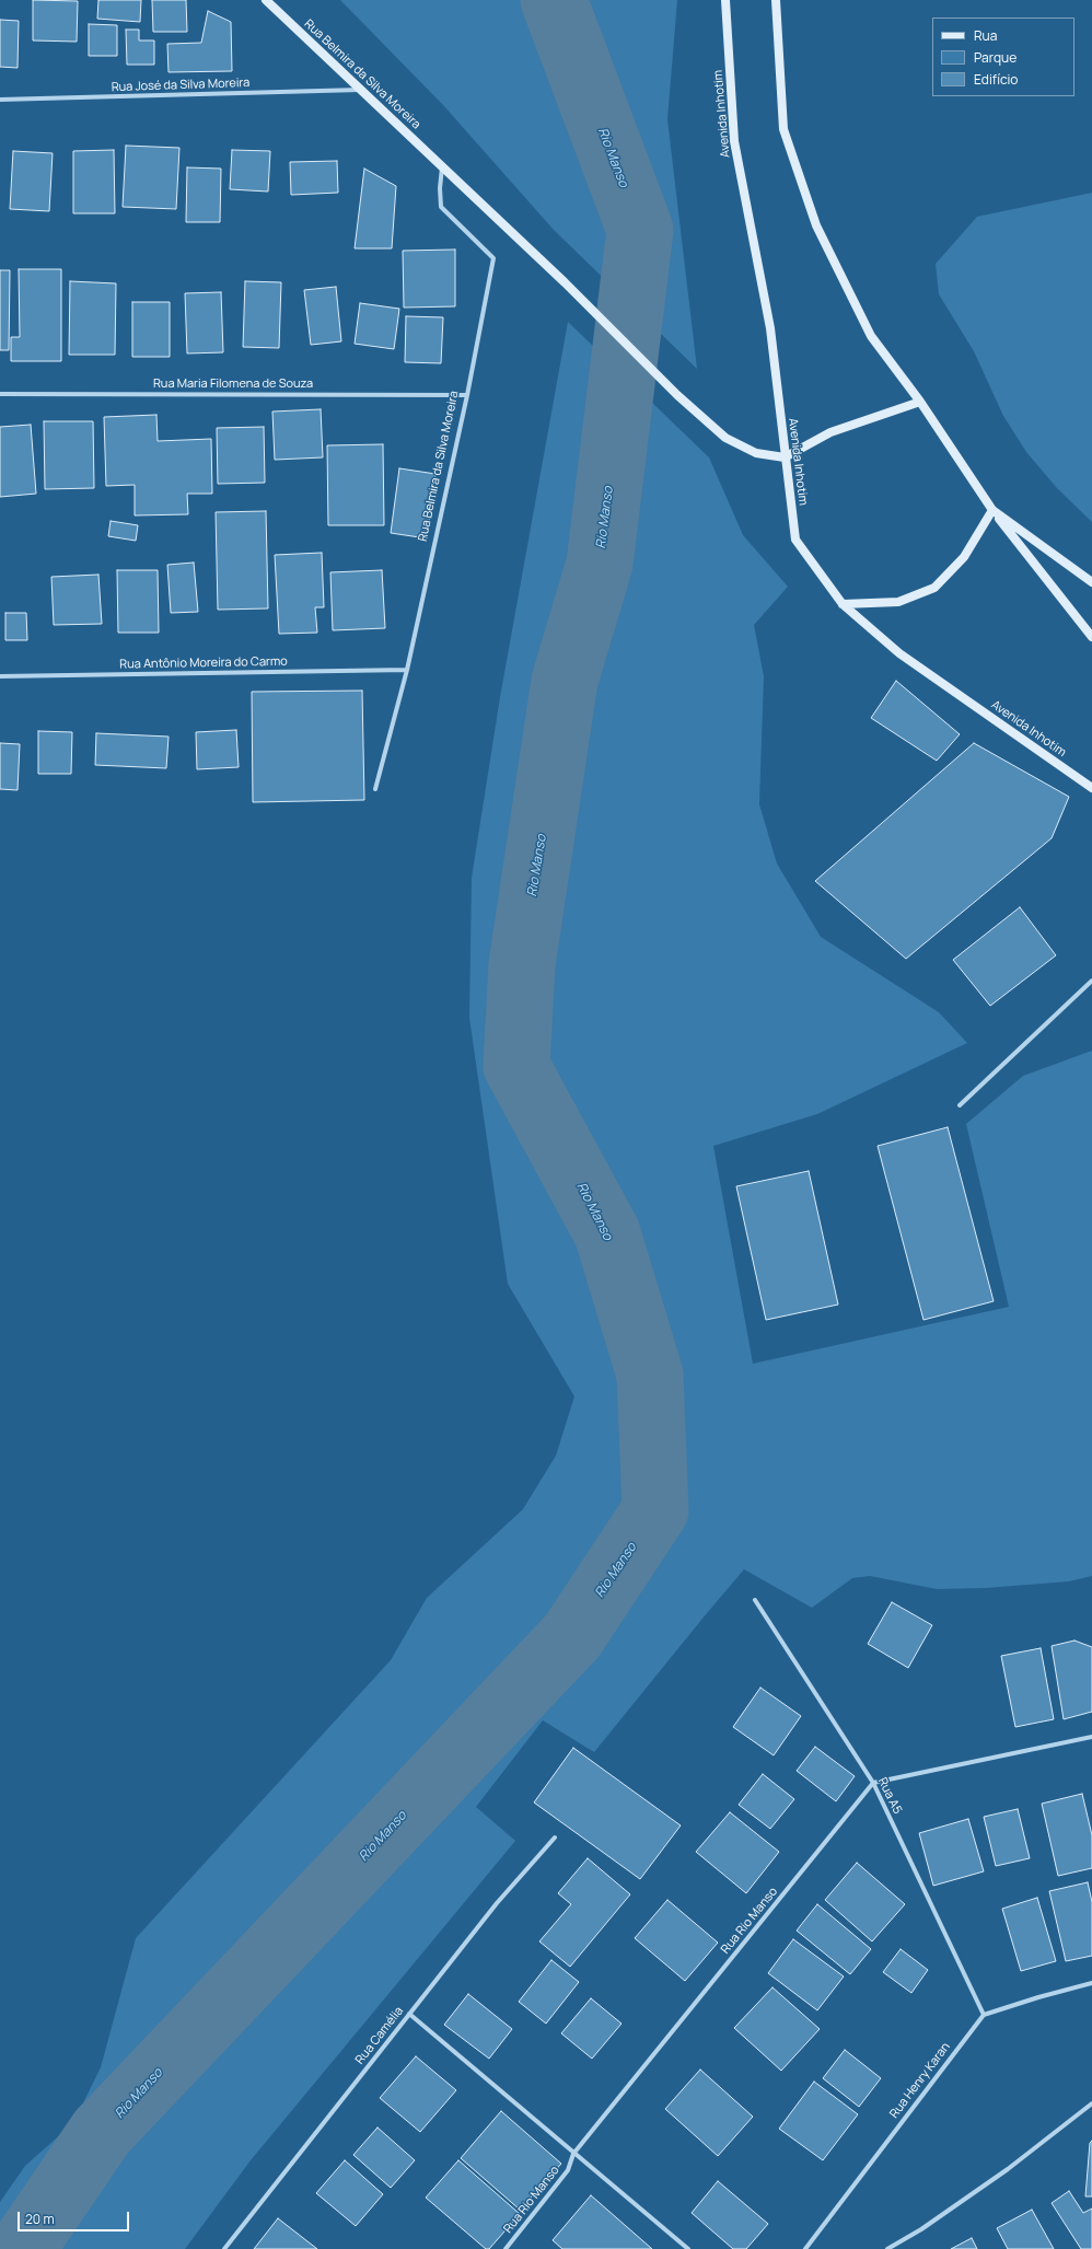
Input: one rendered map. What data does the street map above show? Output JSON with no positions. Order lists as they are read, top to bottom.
{
  "streets": {
    "main road": ["Rua Belmira da Silva Moreira", "Avenida Inhotim"],
    "street": [
      "Rua José da Silva Moreira",
      "Rua Maria Filomena de Souza",
      "Rua Antônio Moreira do Carmo",
      "Rua A5",
      "Rua Rio Manso",
      "Rua Camélia",
      "Rua Henry Karan"
    ]
  },
  "crossings": [
    ["Rua Belmira da Silva Moreira", "Rua José da Silva Moreira"],
    ["Rua Belmira da Silva Moreira", "Avenida Inhotim"],
    ["Rua Belmira da Silva Moreira", "Rua Maria Filomena de Souza"],
    ["Rua Belmira da Silva Moreira", "Rua Antônio Moreira do Carmo"],
    ["Rua A5", "Rua Rio Manso"],
    ["Rua A5", "Rua Henry Karan"]
  ],
  "water": ["Rio Manso"],
  "legend": ["Rua", "Parque", "Edifício"],
  "scale_bar": "20 m"
}
